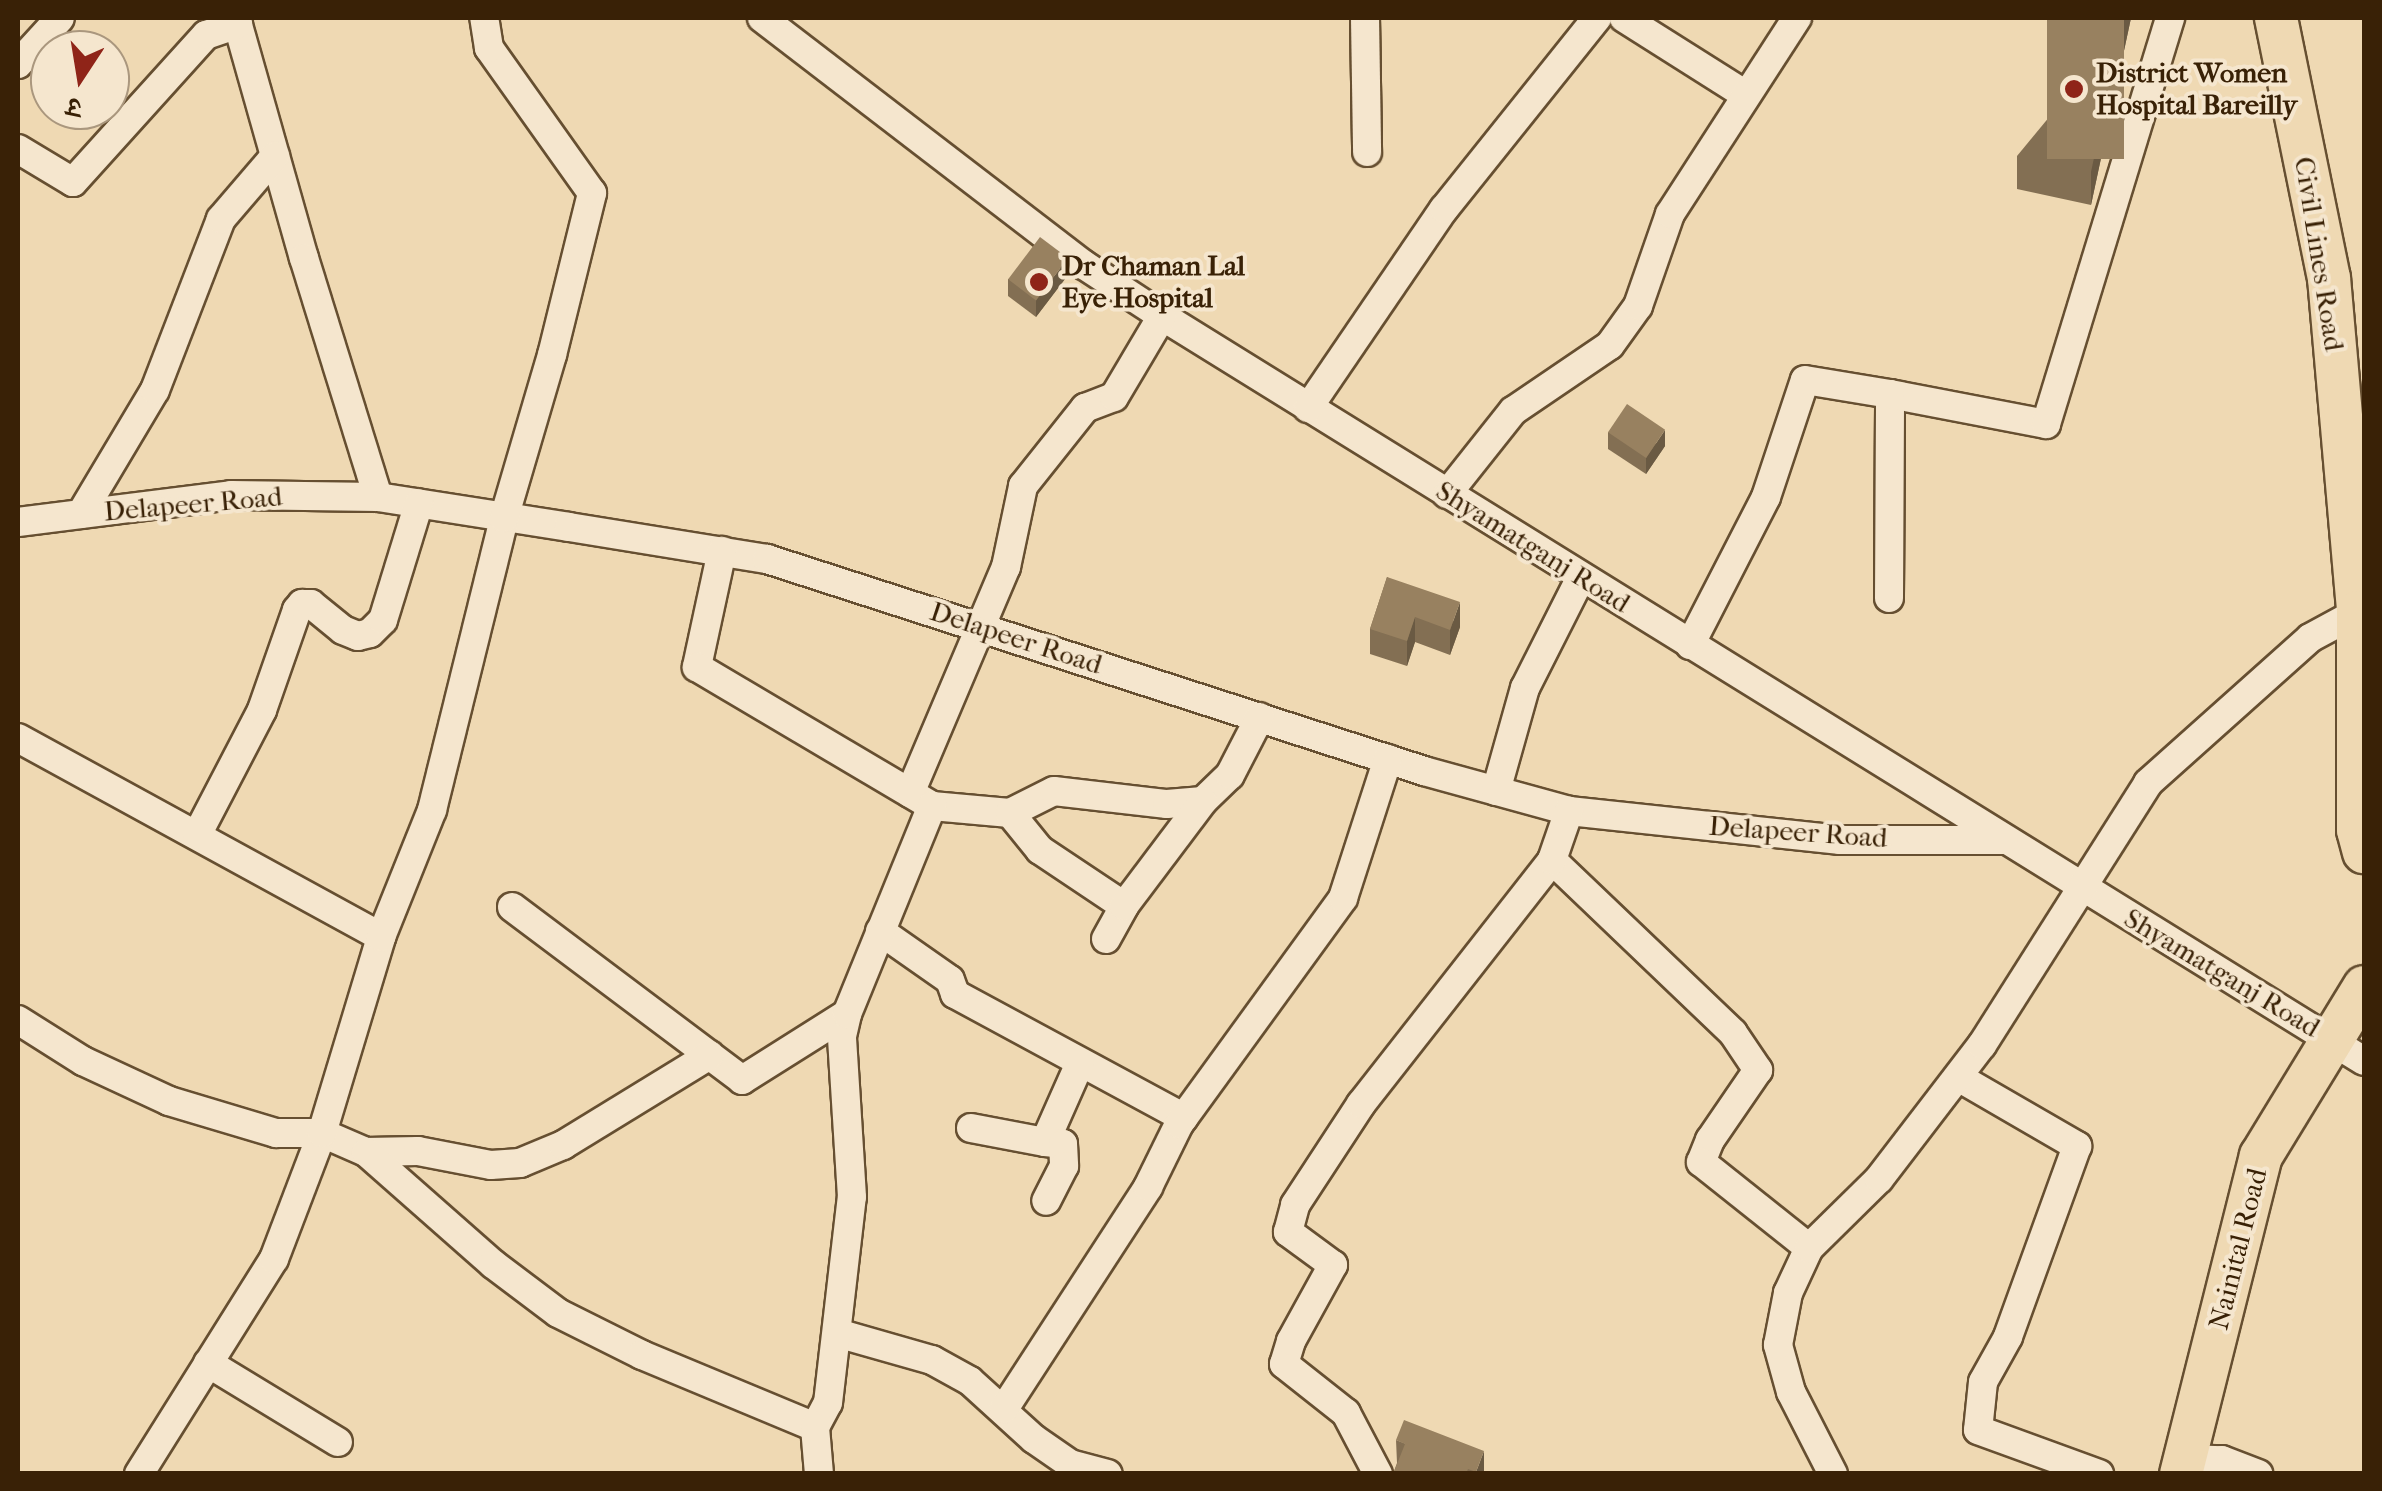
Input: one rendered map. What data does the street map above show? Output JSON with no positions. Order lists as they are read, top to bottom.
{
  "streets": {
    "highway": ["Civil Lines Road", "Nainital Road"],
    "street": ["Delapeer Road", "Shyamatganj Road"]
  },
  "crossings": [
    ["Delapeer Road", "Shyamatganj Road"],
    ["Shyamatganj Road", "Nainital Road"]
  ],
  "places": ["District Women Hospital Bareilly", "Dr Chaman Lal Eye Hospital"],
  "north": "bottom"
}
